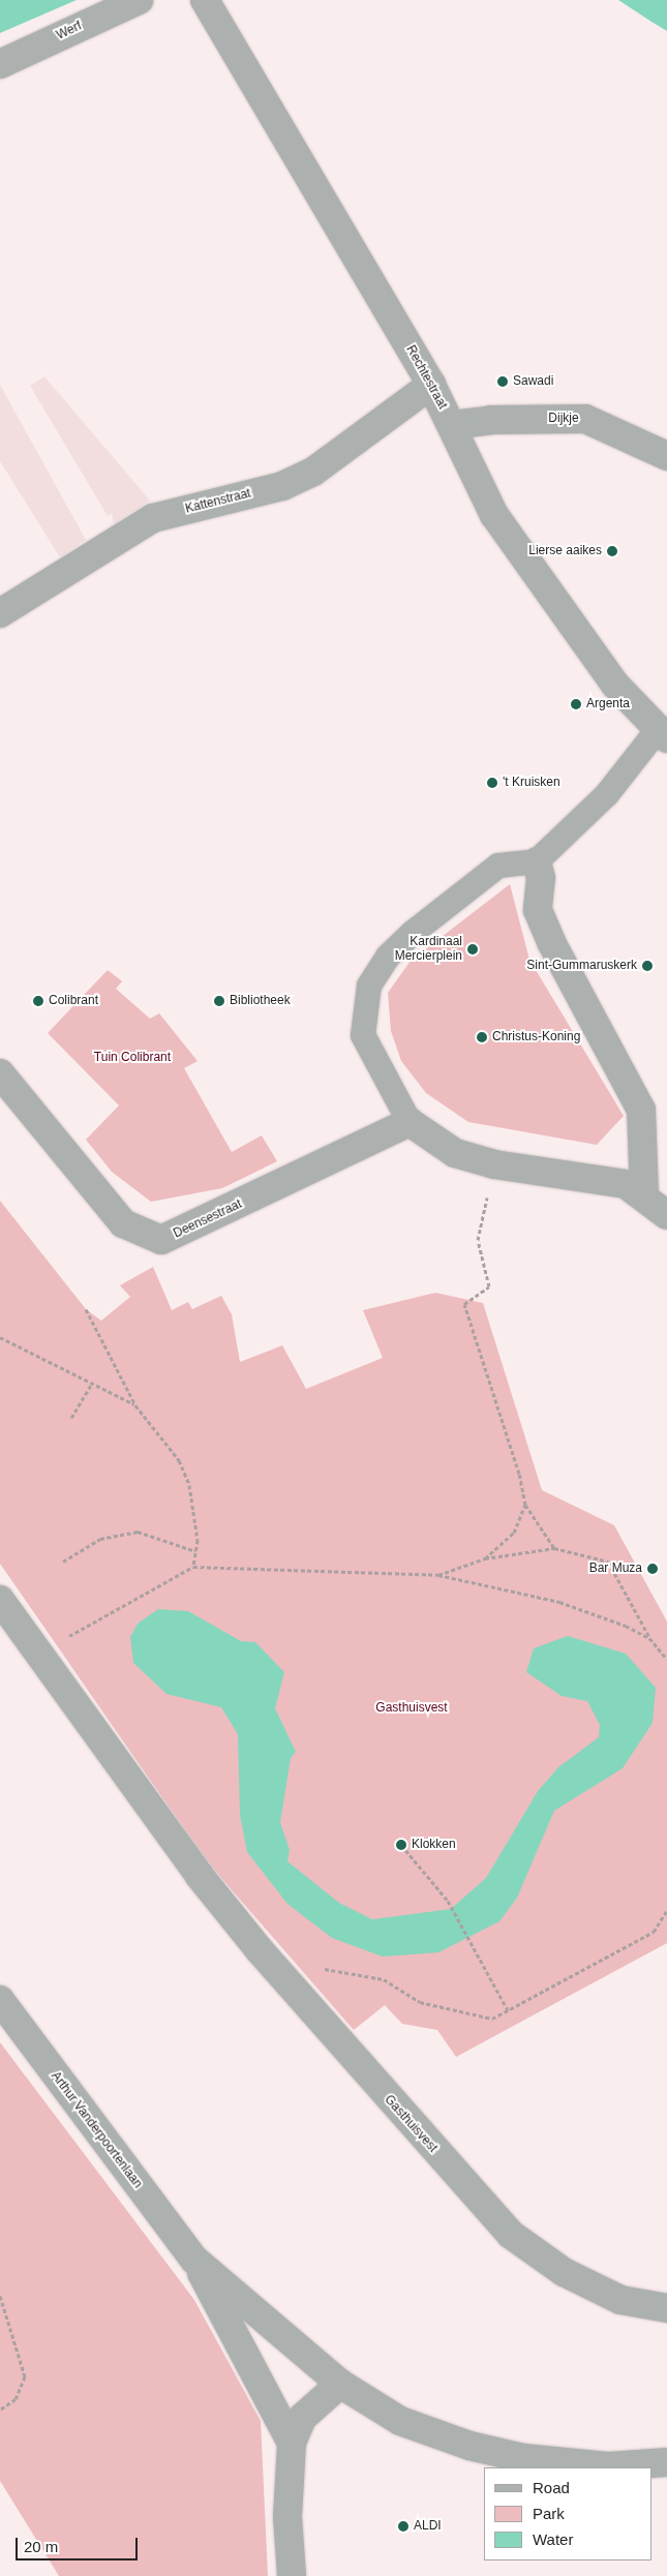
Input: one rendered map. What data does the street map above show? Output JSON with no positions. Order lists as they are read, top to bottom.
{
  "streets": {
    "street": [
      "Werf",
      "Rechtestraat",
      "Dijkje",
      "Kattenstraat",
      "Deensestraat",
      "Gasthuisvest",
      "Arthur Vanderpoortenlaan"
    ]
  },
  "crossings": [
    ["Rechtestraat", "Dijkje"],
    ["Rechtestraat", "Kattenstraat"]
  ],
  "parks": ["Tuin Colibrant", "Gasthuisvest"],
  "places": [
    "Sawadi",
    "Lierse aaikes",
    "Argenta",
    "'t Kruisken",
    "Kardinaal Mercierplein",
    "Sint-Gummaruskerk",
    "Colibrant",
    "Bibliotheek",
    "Christus-Koning",
    "Bar Muza",
    "Klokken",
    "ALDI"
  ],
  "legend": ["Road", "Park", "Water"],
  "scale_bar": "20 m"
}
